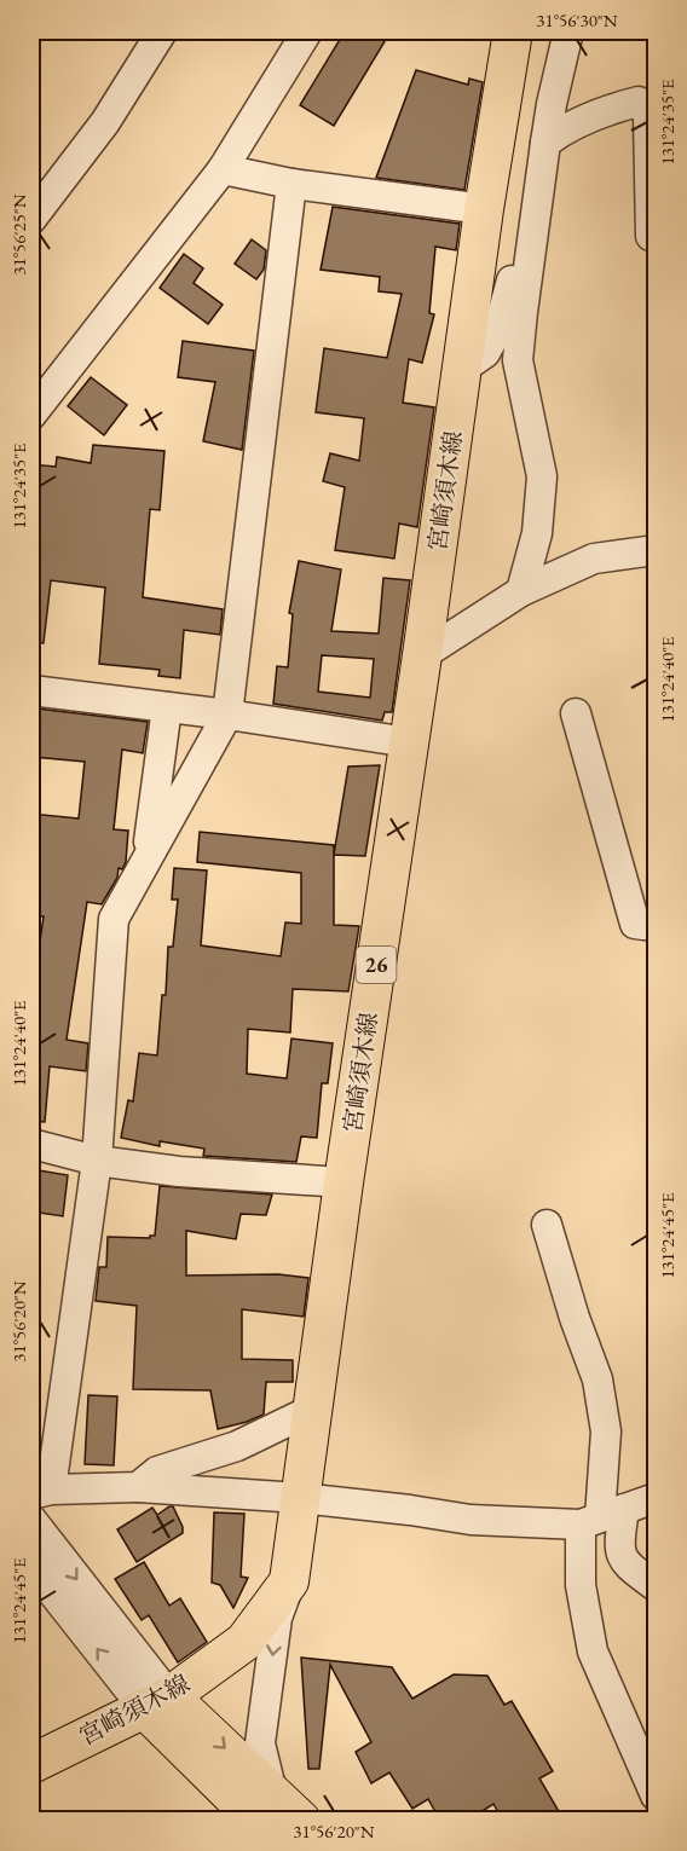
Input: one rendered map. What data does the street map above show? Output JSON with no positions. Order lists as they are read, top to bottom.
{
  "streets": {
    "main road": ["宮崎須木線", "26"]
  },
  "coordinates": [
    "31°56'30\"N",
    "131°24'35\"E",
    "31°56'25\"N",
    "131°24'40\"E",
    "131°24'45\"E",
    "31°56'20\"N"
  ]
}
